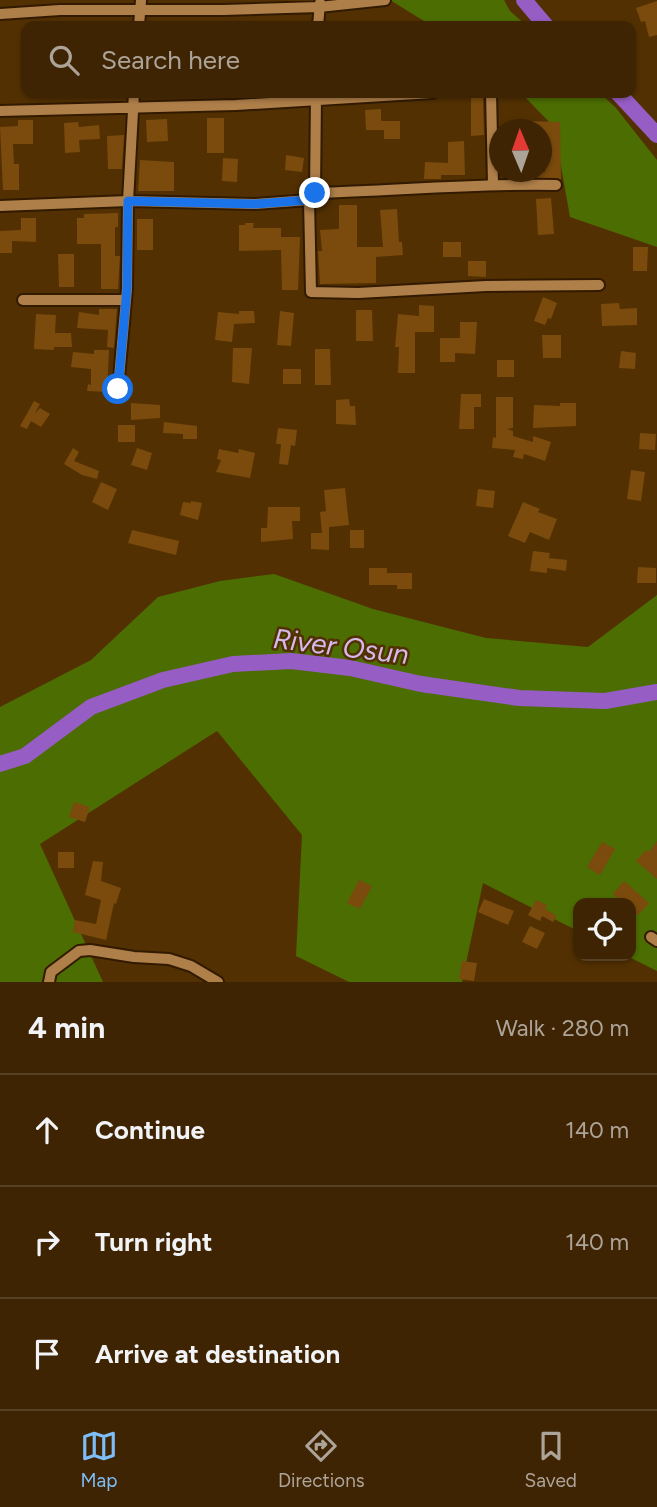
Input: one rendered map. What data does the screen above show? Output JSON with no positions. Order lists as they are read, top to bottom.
{
  "water": ["River Osun"],
  "north": "top",
  "page": {
    "search": "Search here",
    "heading": ["4 min", "Walk · 280 m"],
    "list": [
      ["Continue", "140 m"],
      ["Turn right", "140 m"],
      "Arrive at destination"
    ],
    "nav": ["Map", "Directions", "Saved"]
  }
}
